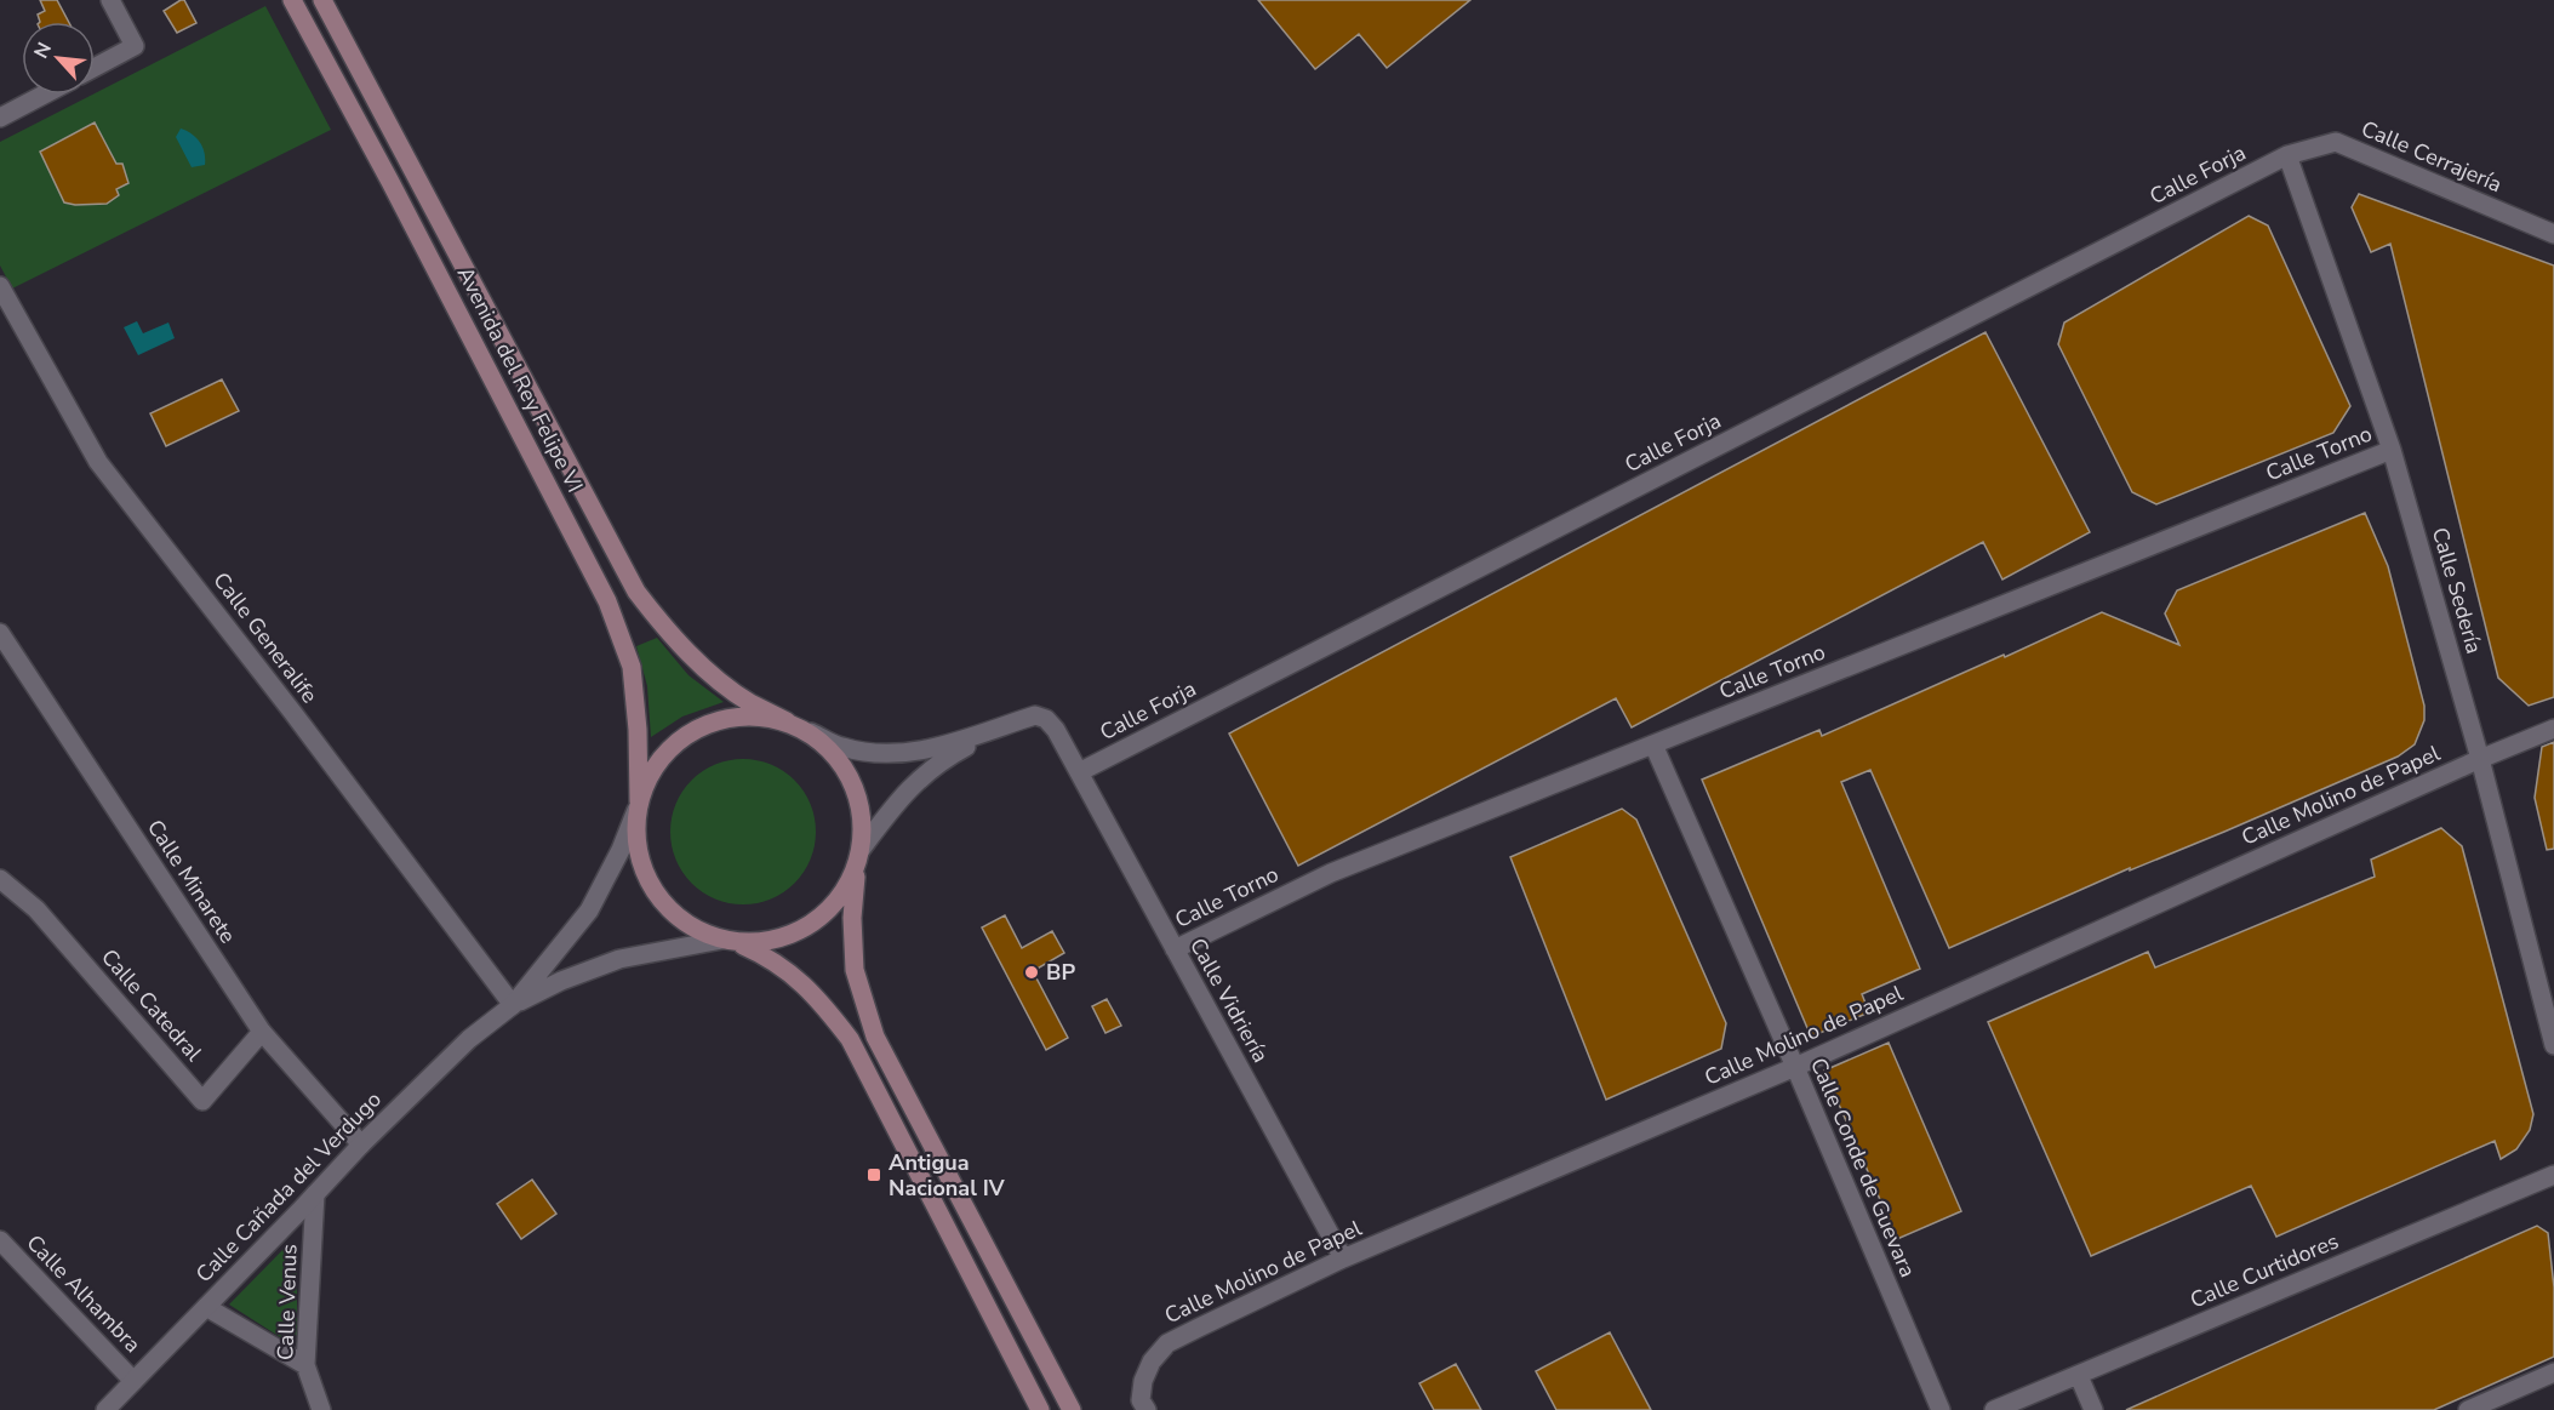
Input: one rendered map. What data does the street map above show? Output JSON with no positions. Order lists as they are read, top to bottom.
{
  "streets": {
    "main road": ["Avenida del Rey Felipe VI"],
    "street": [
      "Calle Cerrajería",
      "Calle Forja",
      "Calle Torno",
      "Calle Sedería",
      "Calle Generalife",
      "Calle Molino de Papel",
      "Calle Minarete",
      "Calle Vidriería",
      "Calle Catedral",
      "Calle Conde de Guevara",
      "Calle Cañada del Verdugo",
      "Calle Curtidores",
      "Calle Alhambra",
      "Calle Venus"
    ]
  },
  "crossings": [
    ["Calle Cerrajería", "Calle Forja"],
    ["Calle Cerrajería", "Calle Sedería"],
    ["Calle Forja", "Calle Sedería"],
    ["Calle Forja", "Calle Vidriería"],
    ["Calle Torno", "Calle Sedería"],
    ["Calle Torno", "Calle Vidriería"],
    ["Calle Torno", "Calle Conde de Guevara"],
    ["Calle Sedería", "Calle Molino de Papel"],
    ["Calle Generalife", "Calle Cañada del Verdugo"],
    ["Calle Molino de Papel", "Calle Vidriería"],
    ["Calle Molino de Papel", "Calle Conde de Guevara"],
    ["Calle Minarete", "Calle Catedral"],
    ["Calle Minarete", "Calle Cañada del Verdugo"],
    ["Calle Cañada del Verdugo", "Calle Alhambra"],
    ["Calle Cañada del Verdugo", "Calle Venus"]
  ],
  "places": {
    "other": ["BP"],
    "transit": ["Antigua Nacional IV"]
  },
  "north": "top left"
}
